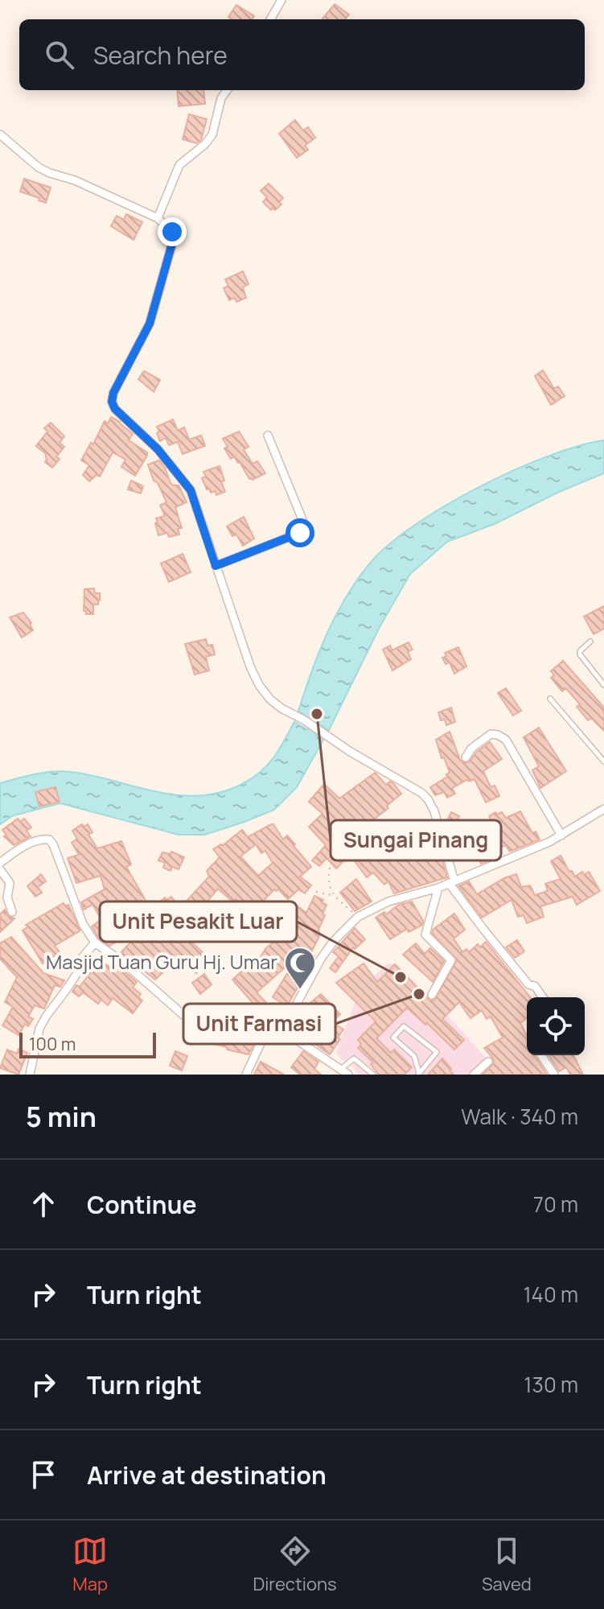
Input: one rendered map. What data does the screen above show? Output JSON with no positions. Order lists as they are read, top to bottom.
{
  "places": {
    "other": ["Sungai Pinang", "Unit Pesakit Luar", "Unit Farmasi"],
    "mosque": ["Masjid Tuan Guru Hj. Umar"]
  },
  "scale_bar": "100 m",
  "page": {
    "search": "Search here",
    "scale": "100 m",
    "heading": ["5 min", "Walk · 340 m"],
    "list": [
      ["Continue", "70 m"],
      ["Turn right", "140 m"],
      ["Turn right", "130 m"],
      "Arrive at destination"
    ],
    "nav": ["Map", "Directions", "Saved"]
  }
}
